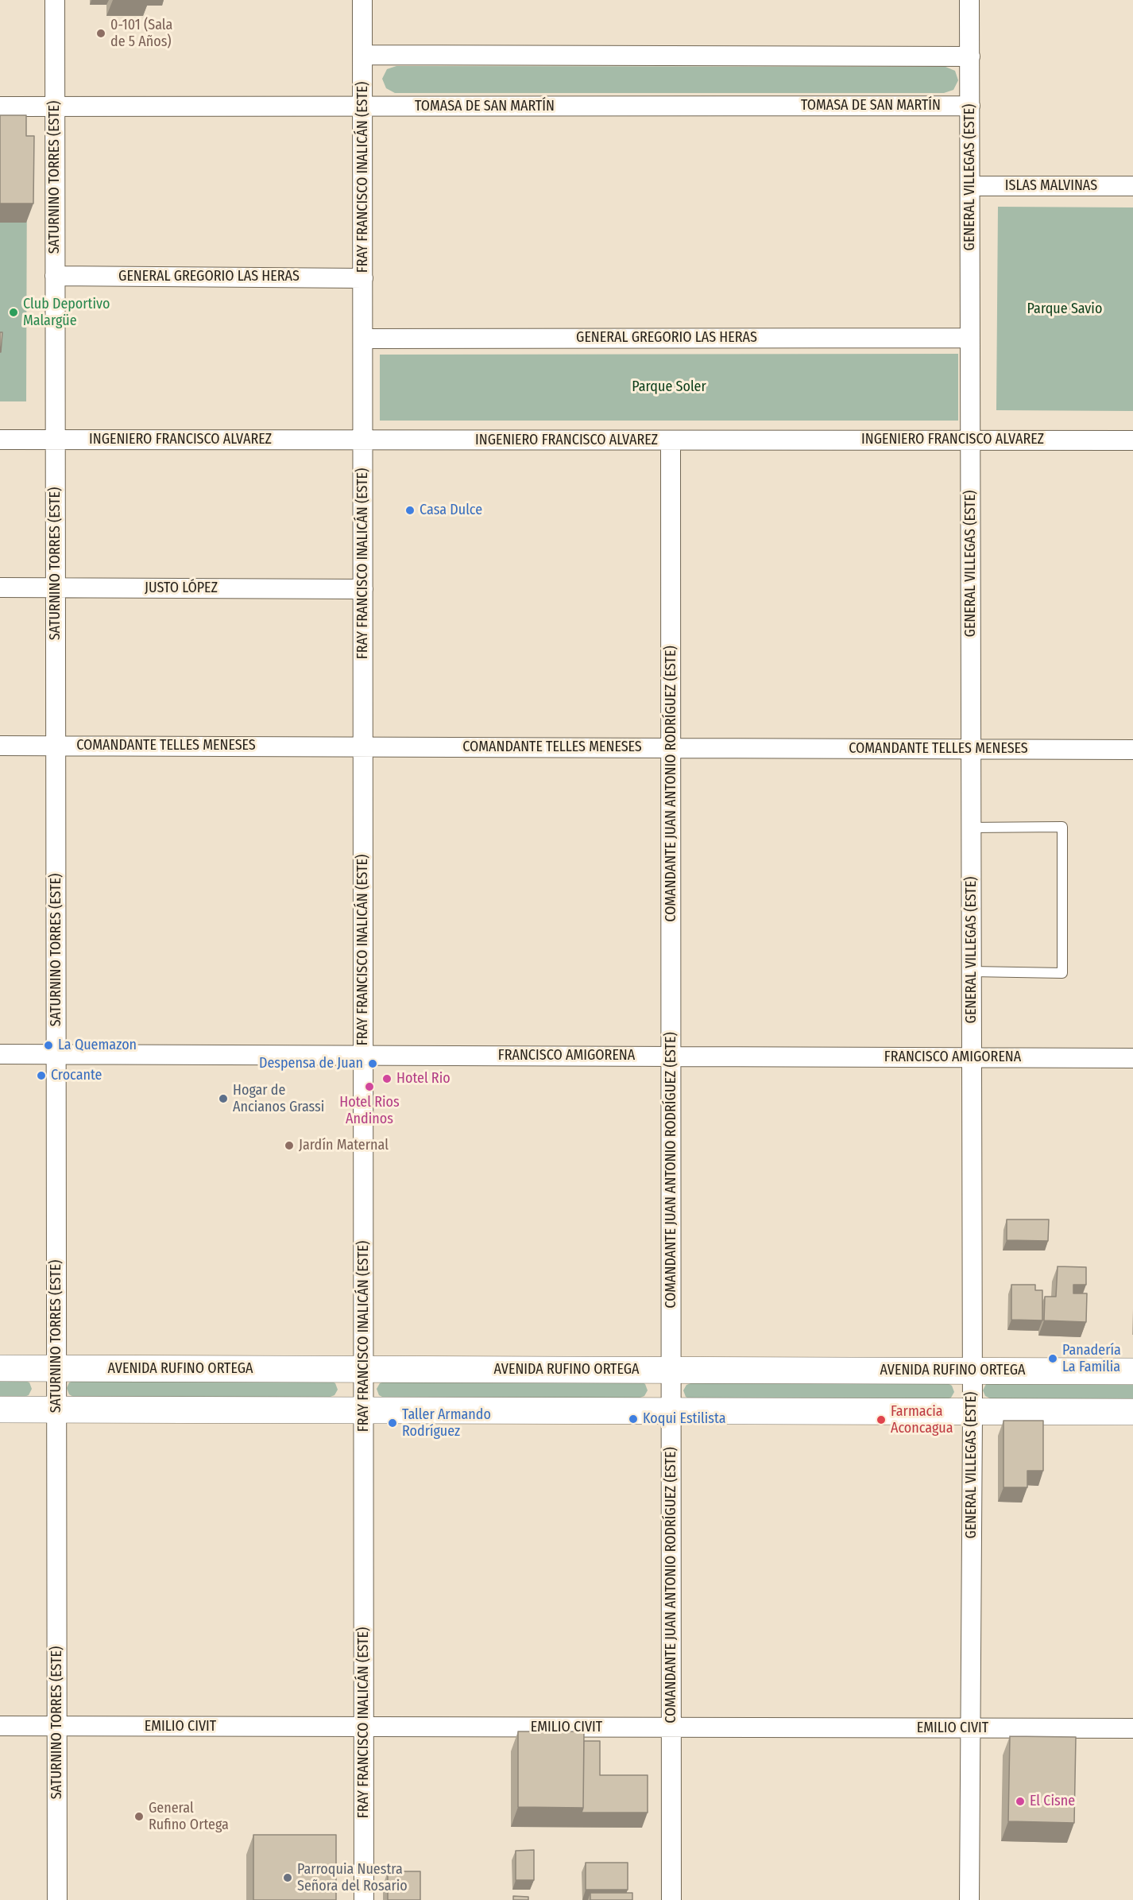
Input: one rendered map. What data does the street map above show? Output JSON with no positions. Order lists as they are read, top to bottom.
{
  "streets": {
    "main road": ["AVENIDA RUFINO ORTEGA"],
    "street": [
      "TOMASA DE SAN MARTÍN",
      "SATURNINO TORRES (ESTE)",
      "FRAY FRANCISCO INALICÁN (ESTE)",
      "GENERAL VILLEGAS (ESTE)",
      "ISLAS MALVINAS",
      "GENERAL GREGORIO LAS HERAS",
      "INGENIERO FRANCISCO ALVAREZ",
      "JUSTO LÓPEZ",
      "COMANDANTE TELLES MENESES",
      "COMANDANTE JUAN ANTONIO RODRÍGUEZ (ESTE)",
      "FRANCISCO AMIGORENA",
      "EMILIO CIVIT"
    ]
  },
  "crossings": [
    ["TOMASA DE SAN MARTÍN", "SATURNINO TORRES (ESTE)"],
    ["TOMASA DE SAN MARTÍN", "FRAY FRANCISCO INALICÁN (ESTE)"],
    ["TOMASA DE SAN MARTÍN", "GENERAL VILLEGAS (ESTE)"],
    ["SATURNINO TORRES (ESTE)", "GENERAL GREGORIO LAS HERAS"],
    ["SATURNINO TORRES (ESTE)", "INGENIERO FRANCISCO ALVAREZ"],
    ["SATURNINO TORRES (ESTE)", "JUSTO LÓPEZ"],
    ["SATURNINO TORRES (ESTE)", "COMANDANTE TELLES MENESES"],
    ["SATURNINO TORRES (ESTE)", "FRANCISCO AMIGORENA"],
    ["SATURNINO TORRES (ESTE)", "AVENIDA RUFINO ORTEGA"],
    ["SATURNINO TORRES (ESTE)", "EMILIO CIVIT"],
    ["FRAY FRANCISCO INALICÁN (ESTE)", "GENERAL GREGORIO LAS HERAS"],
    ["FRAY FRANCISCO INALICÁN (ESTE)", "INGENIERO FRANCISCO ALVAREZ"],
    ["FRAY FRANCISCO INALICÁN (ESTE)", "JUSTO LÓPEZ"],
    ["FRAY FRANCISCO INALICÁN (ESTE)", "COMANDANTE TELLES MENESES"],
    ["FRAY FRANCISCO INALICÁN (ESTE)", "FRANCISCO AMIGORENA"],
    ["FRAY FRANCISCO INALICÁN (ESTE)", "AVENIDA RUFINO ORTEGA"],
    ["FRAY FRANCISCO INALICÁN (ESTE)", "EMILIO CIVIT"],
    ["GENERAL VILLEGAS (ESTE)", "ISLAS MALVINAS"],
    ["GENERAL VILLEGAS (ESTE)", "GENERAL GREGORIO LAS HERAS"],
    ["GENERAL VILLEGAS (ESTE)", "INGENIERO FRANCISCO ALVAREZ"],
    ["GENERAL VILLEGAS (ESTE)", "COMANDANTE TELLES MENESES"],
    ["GENERAL VILLEGAS (ESTE)", "FRANCISCO AMIGORENA"],
    ["GENERAL VILLEGAS (ESTE)", "AVENIDA RUFINO ORTEGA"],
    ["GENERAL VILLEGAS (ESTE)", "EMILIO CIVIT"],
    ["INGENIERO FRANCISCO ALVAREZ", "COMANDANTE JUAN ANTONIO RODRÍGUEZ (ESTE)"],
    ["COMANDANTE TELLES MENESES", "COMANDANTE JUAN ANTONIO RODRÍGUEZ (ESTE)"],
    ["COMANDANTE JUAN ANTONIO RODRÍGUEZ (ESTE)", "FRANCISCO AMIGORENA"],
    ["COMANDANTE JUAN ANTONIO RODRÍGUEZ (ESTE)", "AVENIDA RUFINO ORTEGA"],
    ["COMANDANTE JUAN ANTONIO RODRÍGUEZ (ESTE)", "EMILIO CIVIT"]
  ],
  "parks": ["Parque Savio", "Parque Soler"],
  "places": [
    "0-101 (Sala de 5 Años)",
    "Club Deportivo Malargüe",
    "Casa Dulce",
    "La Quemazon",
    "Despensa de Juan",
    "Crocante",
    "Hotel Rio",
    "Hotel Rios Andinos",
    "Hogar de Ancianos Grassi",
    "Jardín Maternal",
    "Panadería La Familia",
    "Koqui Estilista",
    "Farmacia Aconcagua",
    "Taller Armando Rodríguez",
    "El Cisne",
    "General Rufino Ortega",
    "Parroquia Nuestra Señora del Rosario"
  ]
}
